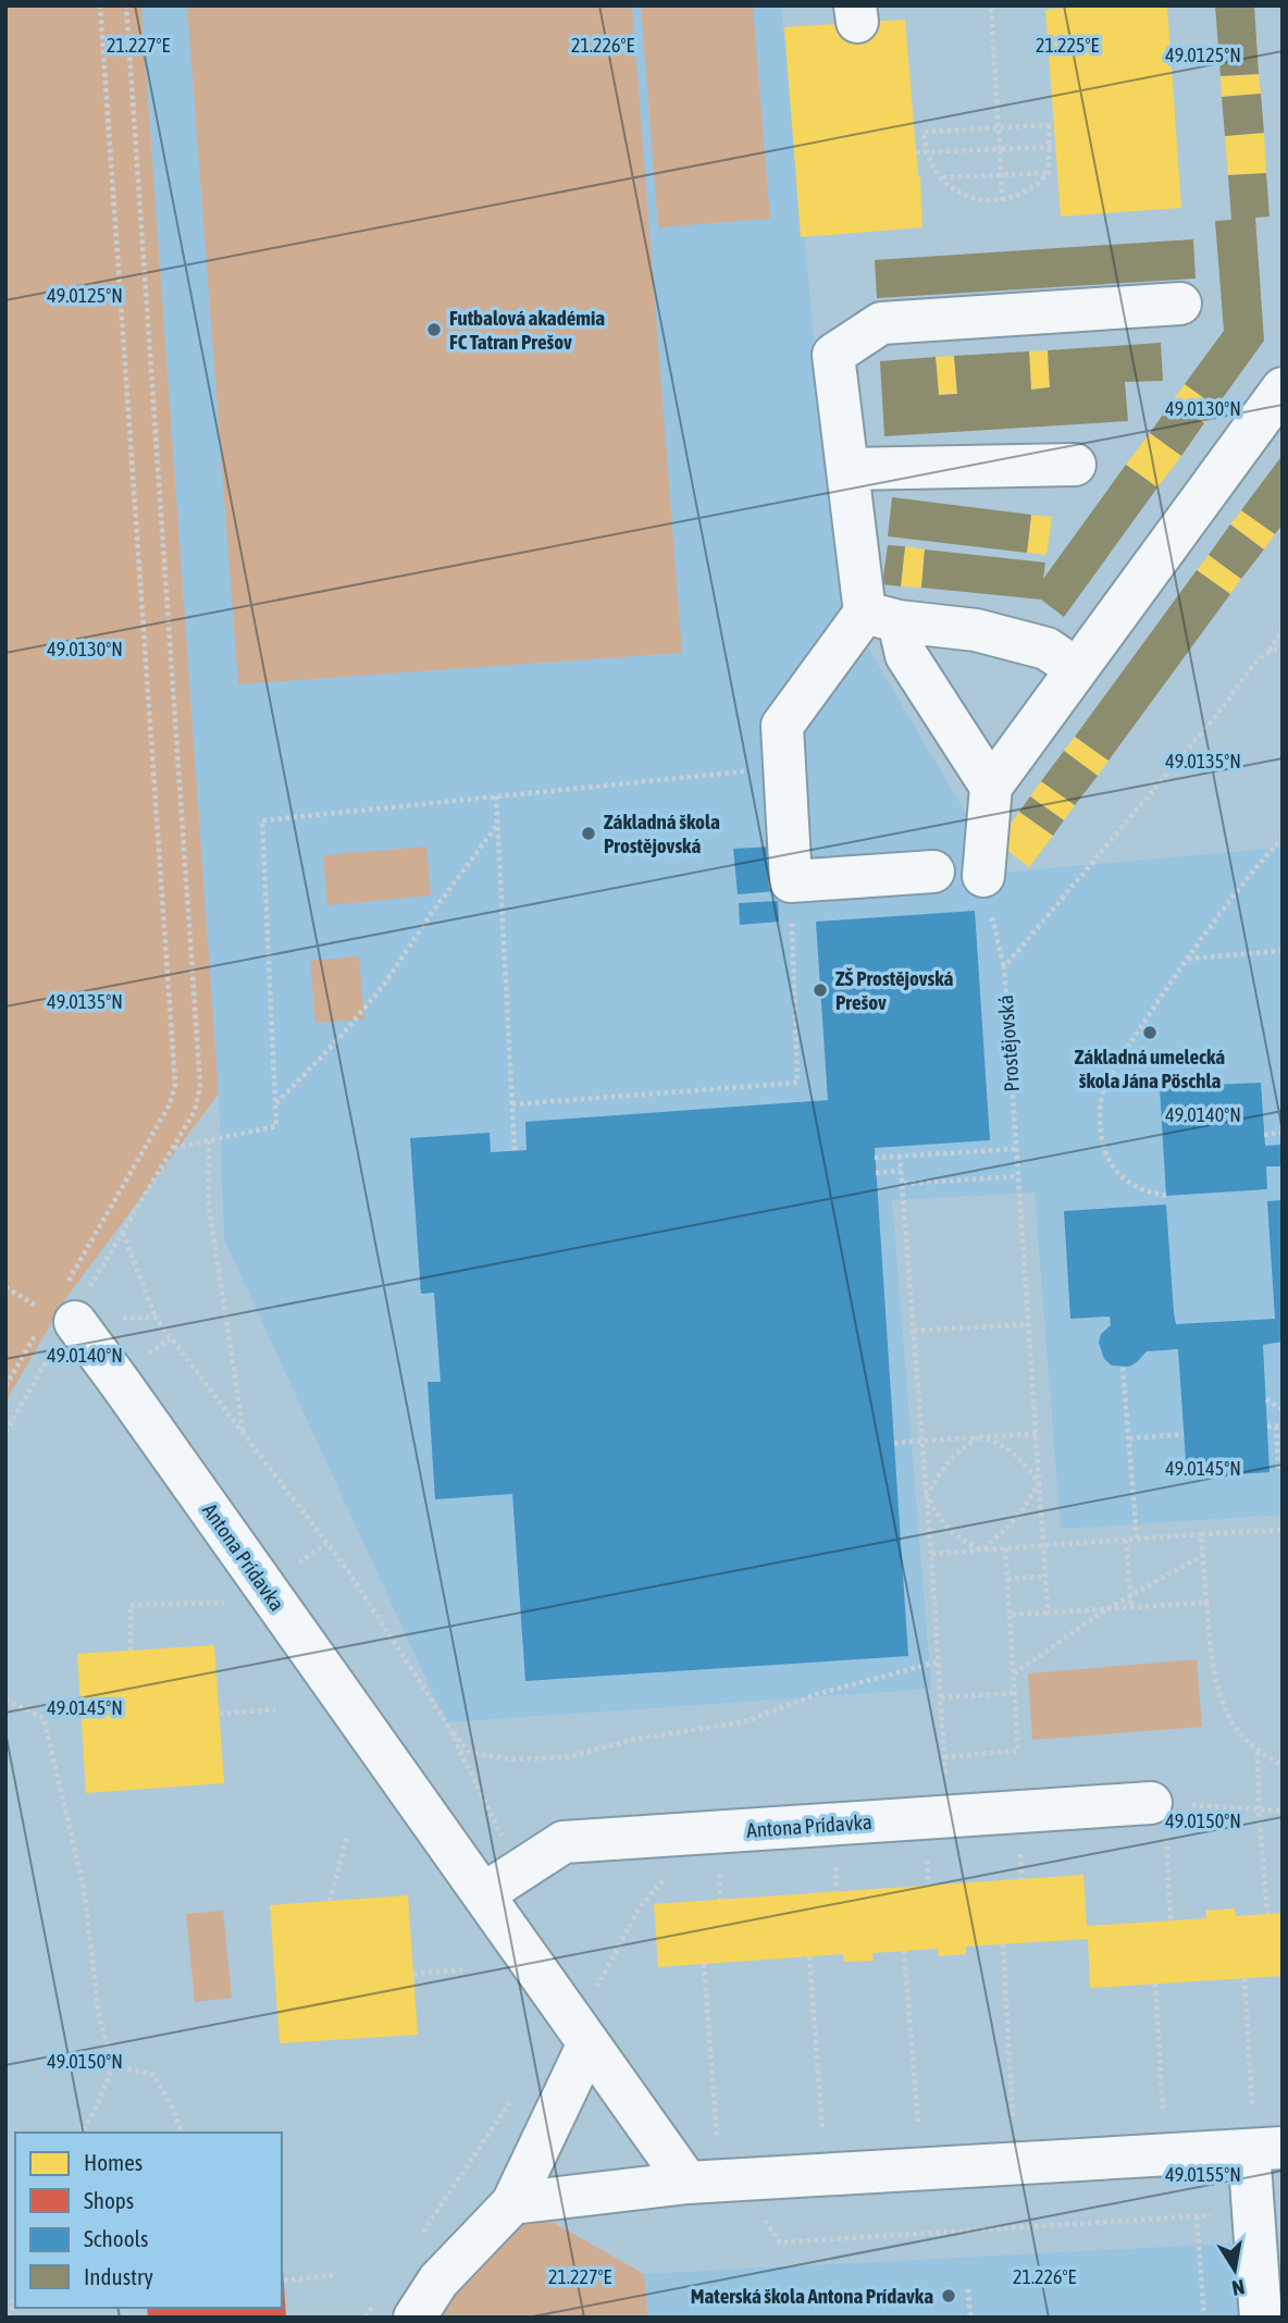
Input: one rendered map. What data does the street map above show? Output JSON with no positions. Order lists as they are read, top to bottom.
{
  "streets": {
    "street": ["Antona Prídavka"],
    "path": ["Prostějovská"]
  },
  "places": [
    "Futbalová akadémia FC Tatran Prešov",
    "Základná škola Prostějovská",
    "ZŠ Prostějovská Prešov",
    "Základná umelecká škola Jána Pöschla",
    "Materská škola Antona Prídavka"
  ],
  "legend": [
    "Homes",
    "Shops",
    "Schools",
    "Industry"
  ],
  "north": "bottom",
  "coordinates": [
    "21.227°E",
    "21.226°E",
    "21.225°E",
    "49.0125°N",
    "49.0130°N",
    "49.0135°N",
    "49.0140°N",
    "49.0145°N",
    "49.0150°N",
    "49.0155°N"
  ]
}
